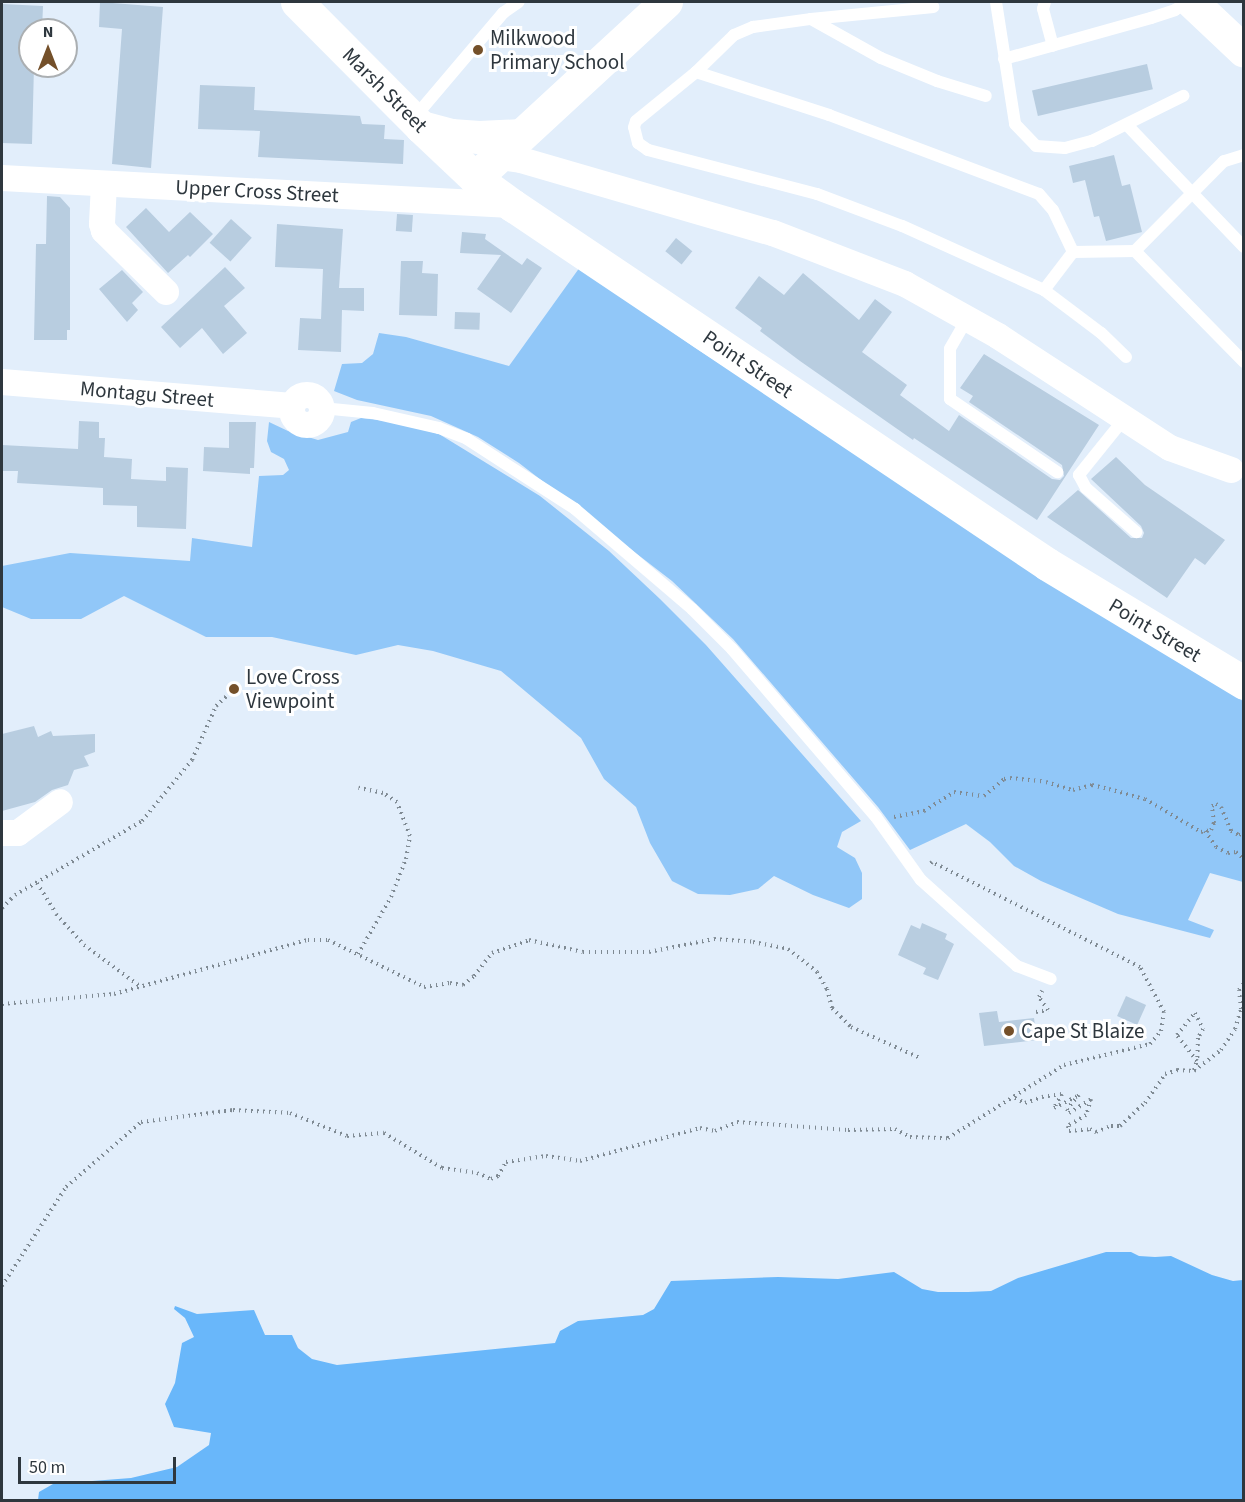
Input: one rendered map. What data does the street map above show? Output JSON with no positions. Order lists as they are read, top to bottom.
{
  "streets": {
    "street": [
      "Marsh Street",
      "Upper Cross Street",
      "Point Street",
      "Montagu Street"
    ]
  },
  "crossings": [
    ["Marsh Street", "Point Street"],
    ["Upper Cross Street", "Point Street"]
  ],
  "places": ["Milkwood Primary School", "Love Cross Viewpoint", "Cape St Blaize"],
  "scale_bar": "50 m",
  "north": "top"
}
